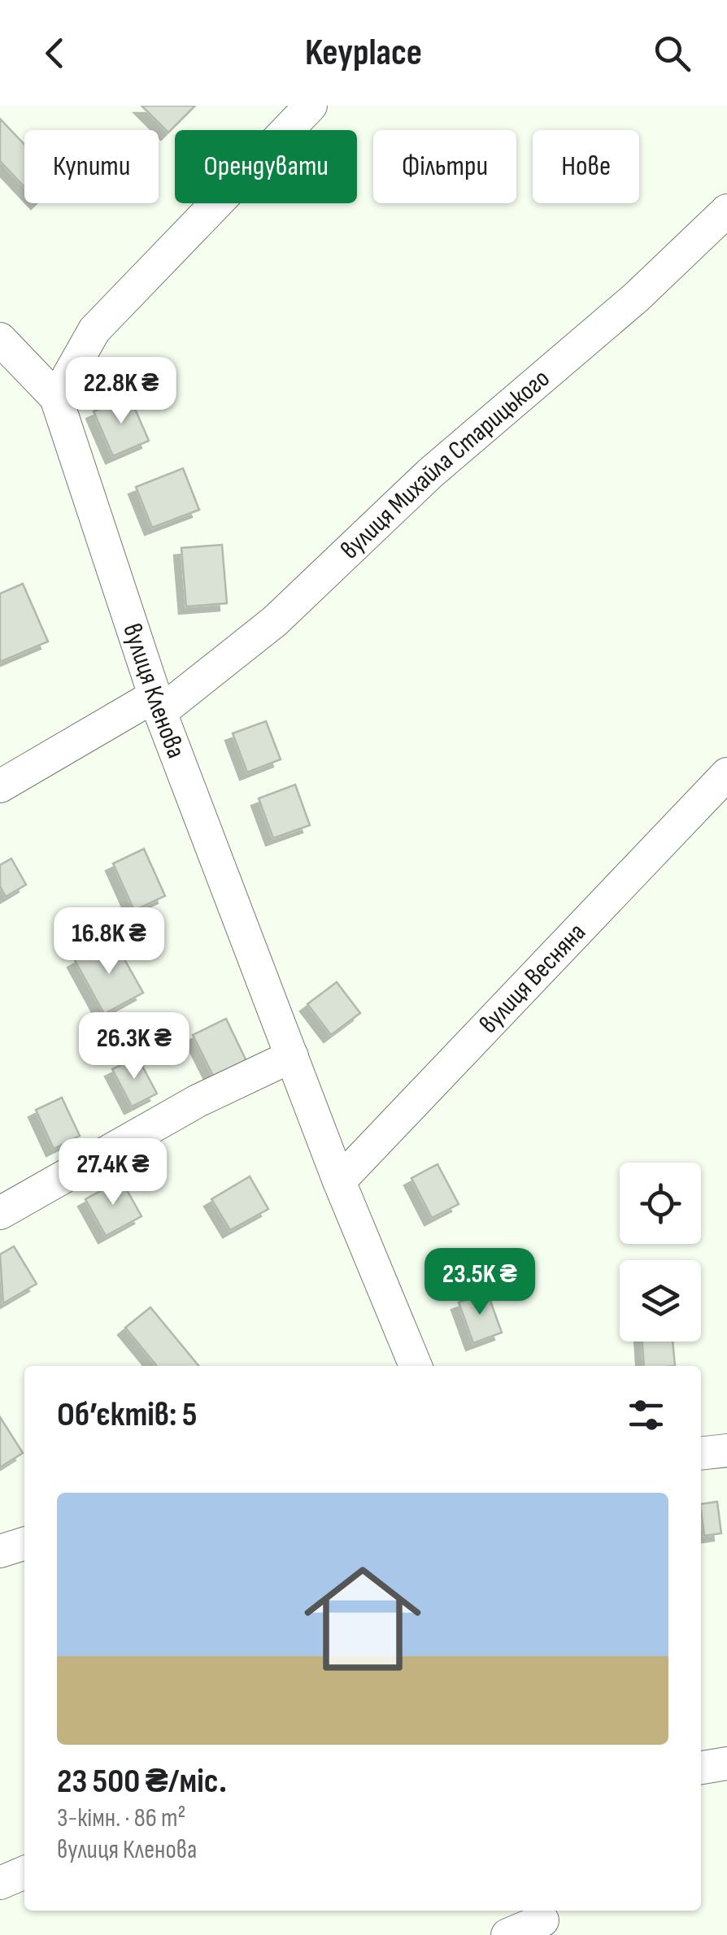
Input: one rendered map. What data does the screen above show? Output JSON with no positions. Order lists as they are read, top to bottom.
{
  "streets": {
    "street": ["вулиця Михайла Старицького", "вулиця Кленова", "вулиця Весняна"]
  },
  "crossings": [
    ["вулиця Михайла Старицького", "вулиця Кленова"],
    ["вулиця Кленова", "вулиця Весняна"]
  ],
  "page": {
    "header": "Keyplace",
    "chip": [
      "Купити",
      "Орендувати",
      "Фільтри",
      "Нове"
    ],
    "price": [
      "22.8K ₴",
      "16.8K ₴",
      "26.3K ₴",
      "27.4K ₴",
      "23.5K ₴"
    ],
    "heading": "Об’єктів: 5",
    "list": [
      {
        "name": "23 500 ₴/міс.",
        "note": "3-кімн. · 86 m² · вулиця Кленова"
      }
    ]
  }
}
